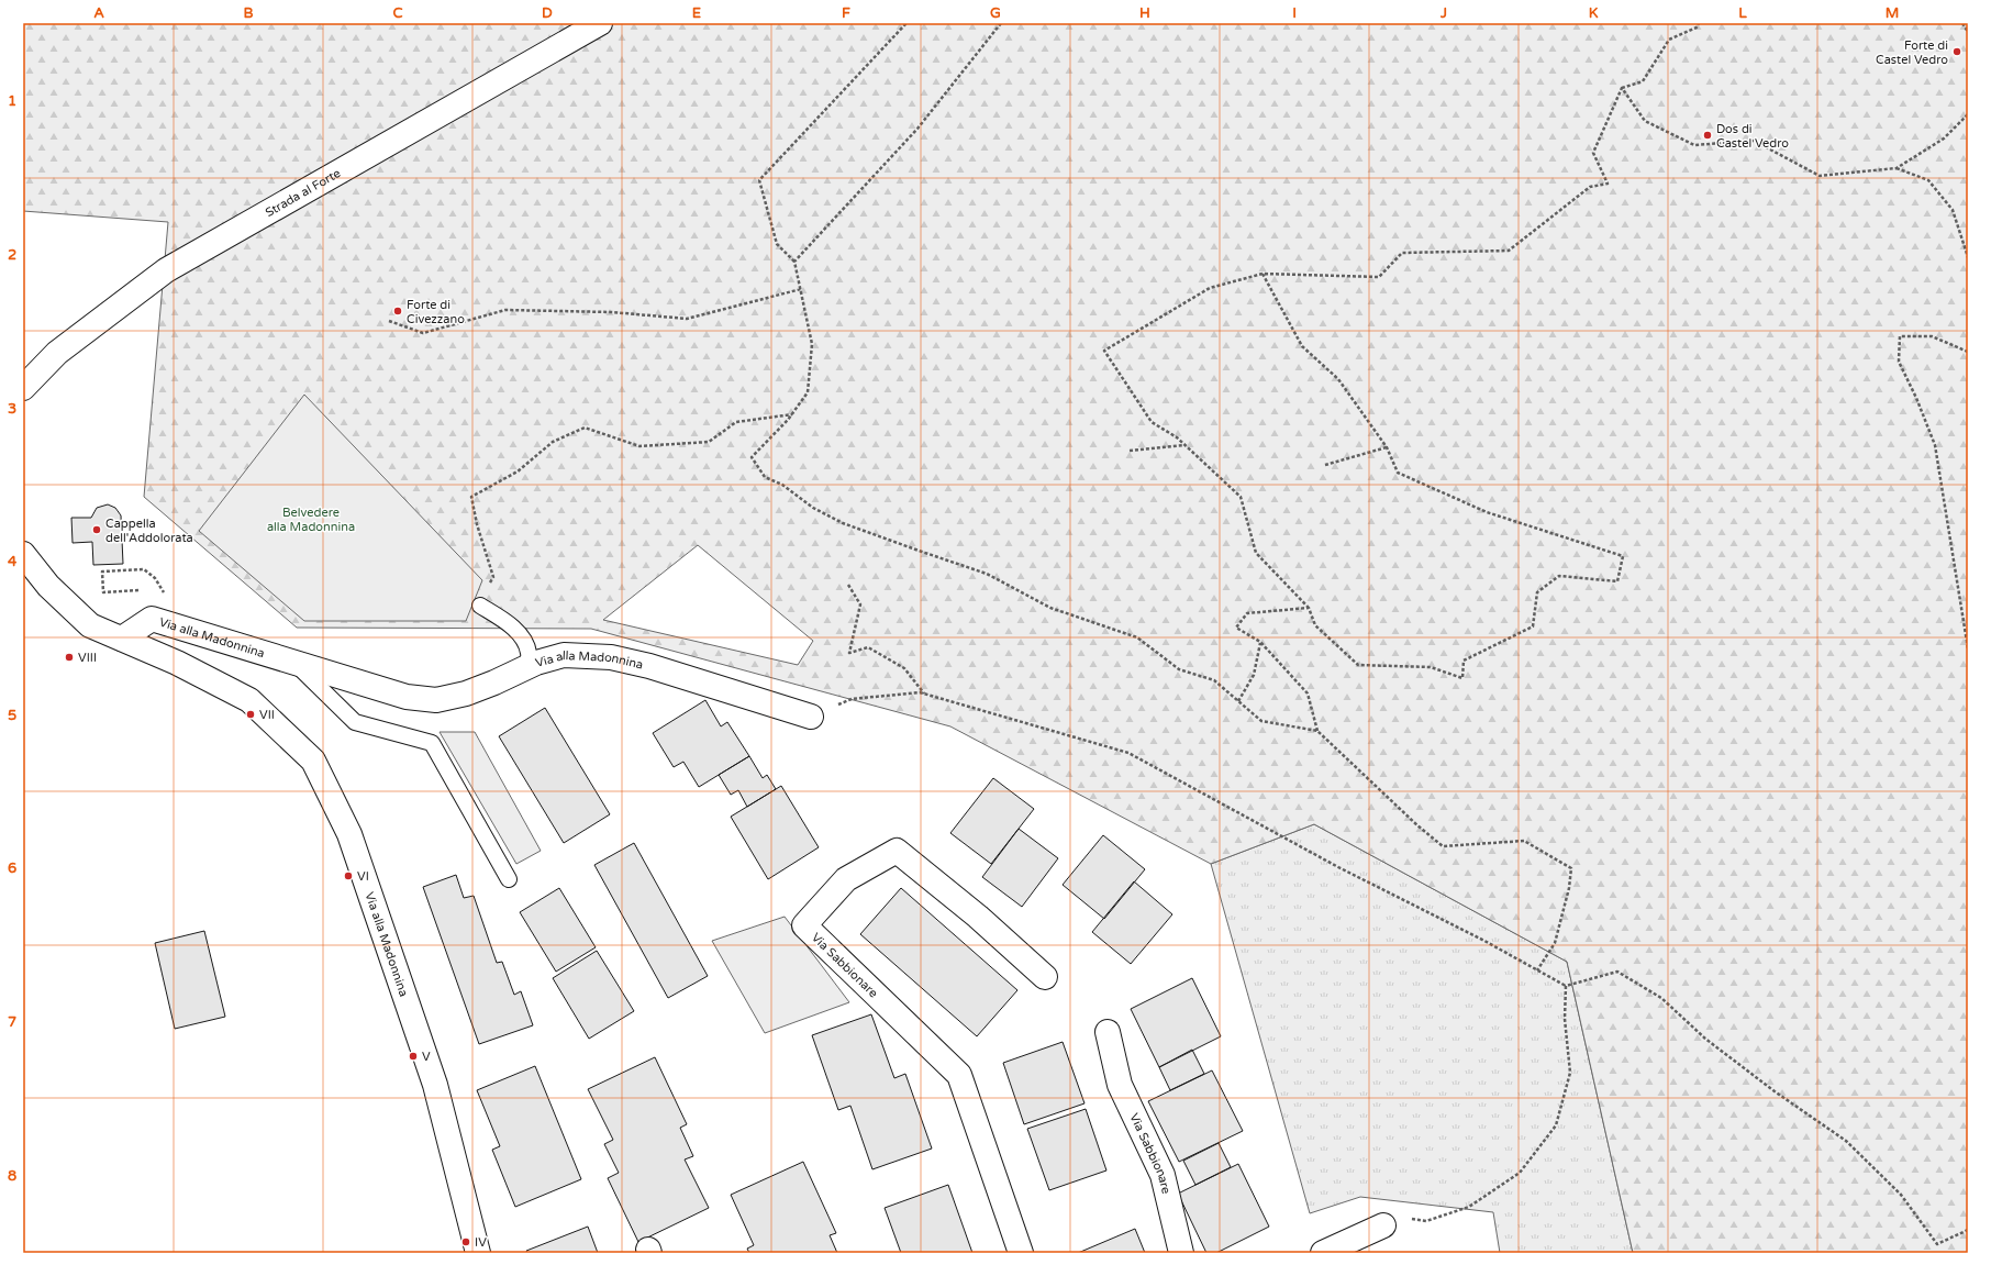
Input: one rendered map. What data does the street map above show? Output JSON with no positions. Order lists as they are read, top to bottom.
{
  "streets": {
    "street": ["Strada al Forte", "Via alla Madonnina", "Via Sabbionare"]
  },
  "parks": ["Belvedere alla Madonnina"],
  "places": [
    "Forte di Castel Vedro",
    "Dos di Castel Vedro",
    "Forte di Civezzano",
    "Cappella dell'Addolorata",
    "VIII",
    "VII",
    "VI",
    "V",
    "IV"
  ],
  "grid": {
    "columns": [
      "A",
      "B",
      "C",
      "D",
      "E",
      "F",
      "G",
      "H",
      "I",
      "J",
      "K",
      "L",
      "M"
    ],
    "rows": [
      "1",
      "2",
      "3",
      "4",
      "5",
      "6",
      "7",
      "8"
    ]
  }
}
